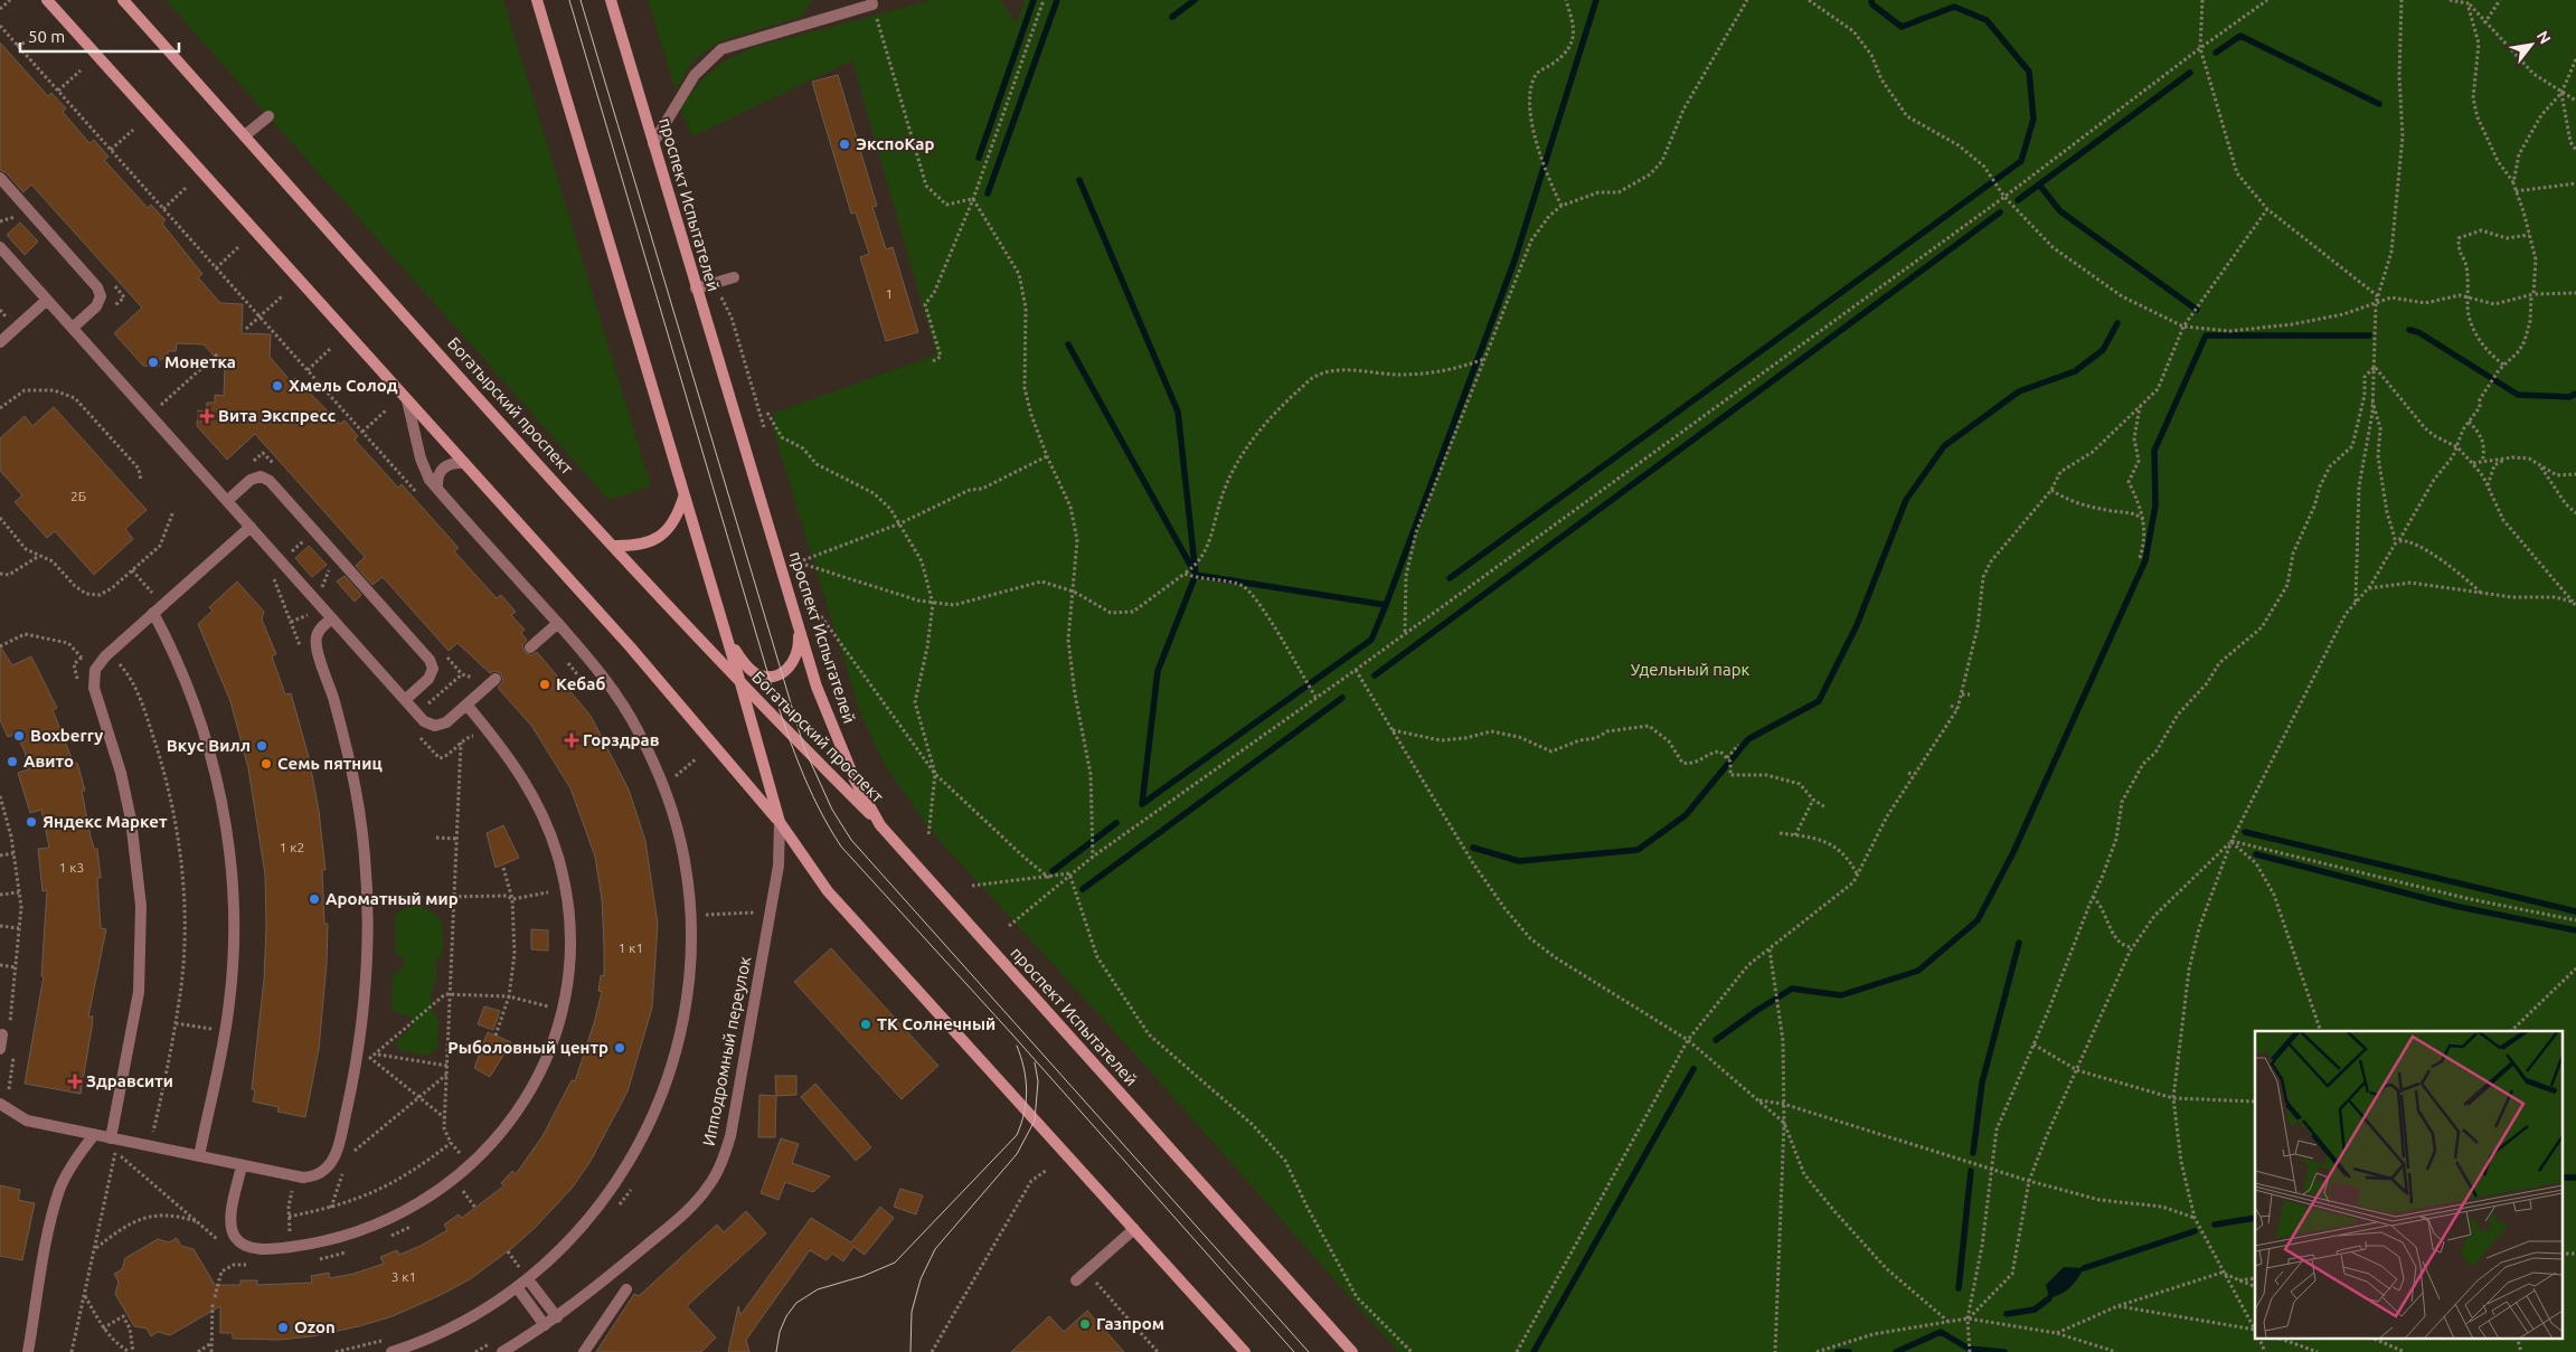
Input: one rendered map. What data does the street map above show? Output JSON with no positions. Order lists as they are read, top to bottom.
{
  "streets": {
    "main road": ["проспект Испытателей", "Богатырский проспект"],
    "street": ["Ипподромный переулок"]
  },
  "crossings": [
    ["проспект Испытателей", "Богатырский проспект"]
  ],
  "parks": ["Удельный парк"],
  "places": {
    "other": [
      "ЭкспоКар",
      "Монетка",
      "Хмель Солод",
      "Кебаб",
      "Boxberry",
      "Вкус Вилл",
      "Авито",
      "Семь пятниц",
      "Яндекс Маркет",
      "Ароматный мир",
      "ТК Солнечный",
      "Рыболовный центр",
      "Газпром",
      "Ozon"
    ],
    "health": ["Вита Экспресс", "Горздрав", "Здравсити"]
  },
  "house_numbers": [
    "1",
    "2Б",
    "1 к2",
    "1 к3",
    "1 к1",
    "3 к1"
  ],
  "scale_bar": "50 m",
  "north": "top right"
}
